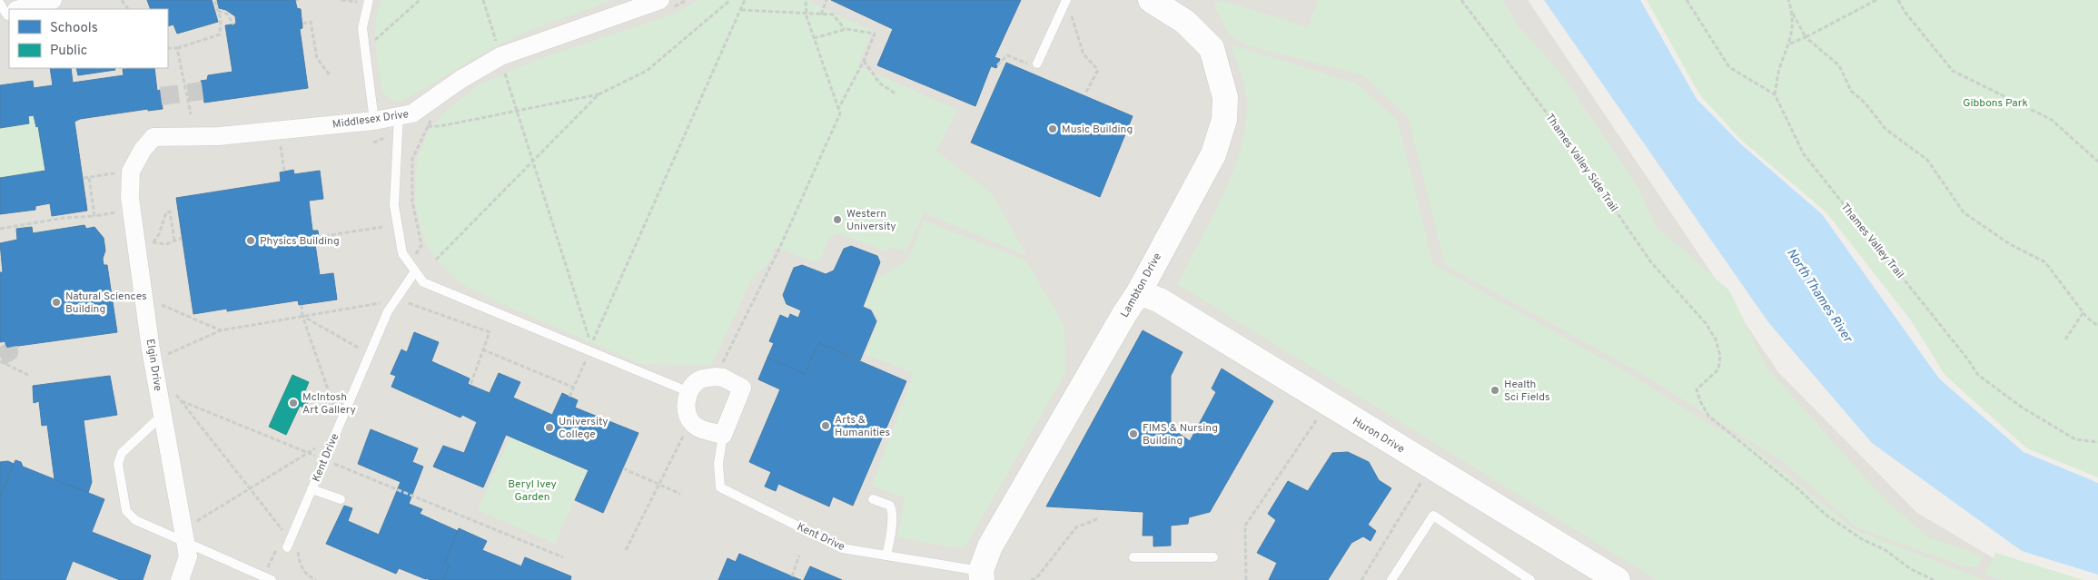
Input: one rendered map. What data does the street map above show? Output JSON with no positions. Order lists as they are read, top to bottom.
{
  "streets": {
    "street": [
      "Middlesex Drive",
      "Lambton Drive",
      "Elgin Drive",
      "Huron Drive",
      "Kent Drive"
    ],
    "path": ["Thames Valley Side Trail", "Thames Valley Trail"]
  },
  "crossings": [
    ["Middlesex Drive", "Elgin Drive"],
    ["Lambton Drive", "Huron Drive"],
    ["Lambton Drive", "Kent Drive"]
  ],
  "water": ["North Thames River"],
  "parks": ["Gibbons Park", "Beryl Ivey Garden"],
  "places": [
    "Music Building",
    "Western University",
    "Physics Building",
    "Natural Sciences Building",
    "Health Sci Fields",
    "McIntosh Art Gallery",
    "Arts & Humanities",
    "University College",
    "FIMS & Nursing Building"
  ],
  "legend": ["Schools", "Public"]
}
